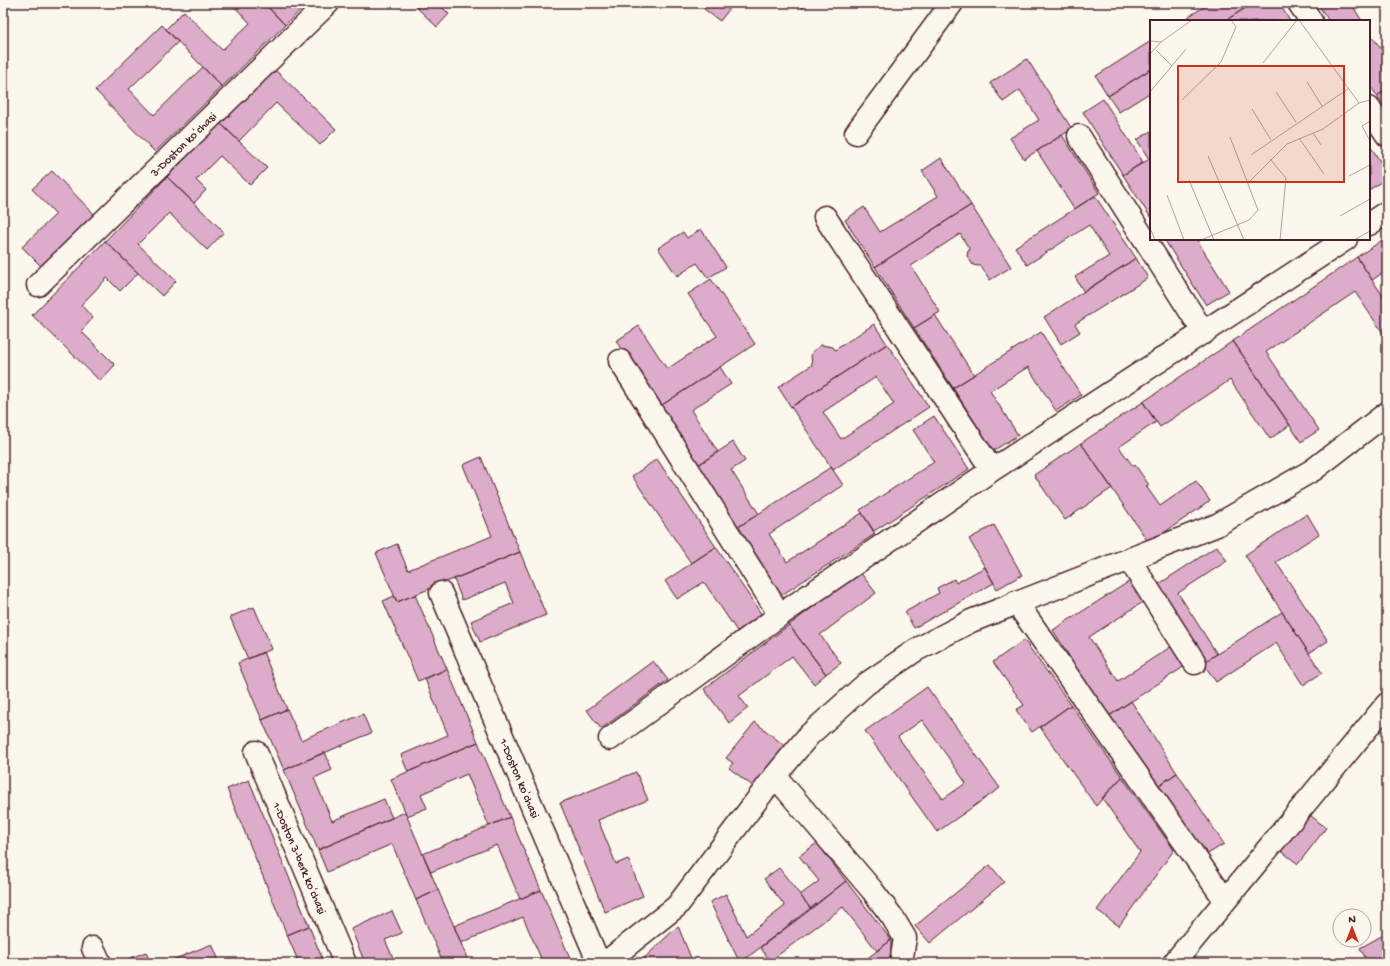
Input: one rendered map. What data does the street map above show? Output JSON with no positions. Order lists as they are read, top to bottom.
{
  "streets": {
    "street": ["3-Doston koʻchasi", "1-Doston koʻchasi", "1-Doston 3-berk koʻchasi"]
  },
  "north": "top"
}
